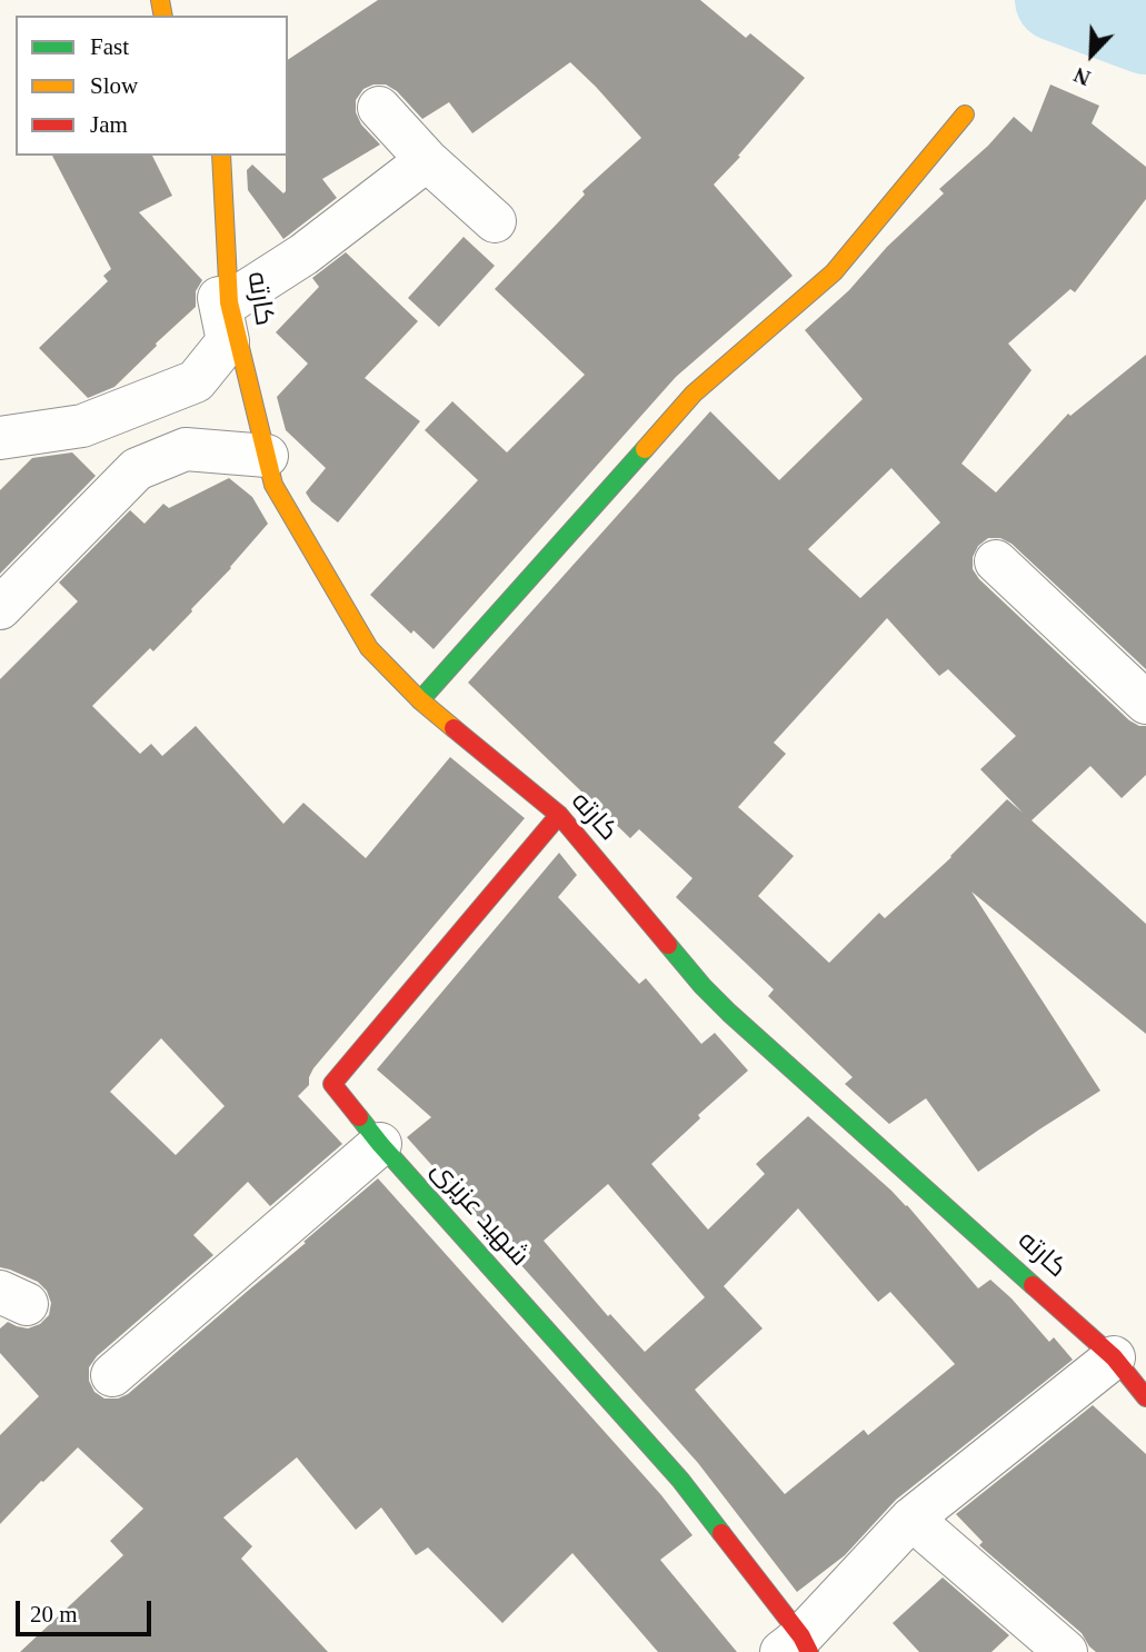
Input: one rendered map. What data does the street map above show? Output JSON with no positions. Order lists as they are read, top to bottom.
{
  "streets": {
    "street": ["کارته", "شهید عزیزی"]
  },
  "crossings": [
    ["کارته", "شهید عزیزی"]
  ],
  "legend": ["Fast", "Slow", "Jam"],
  "scale_bar": "20 m",
  "north": "bottom left"
}
